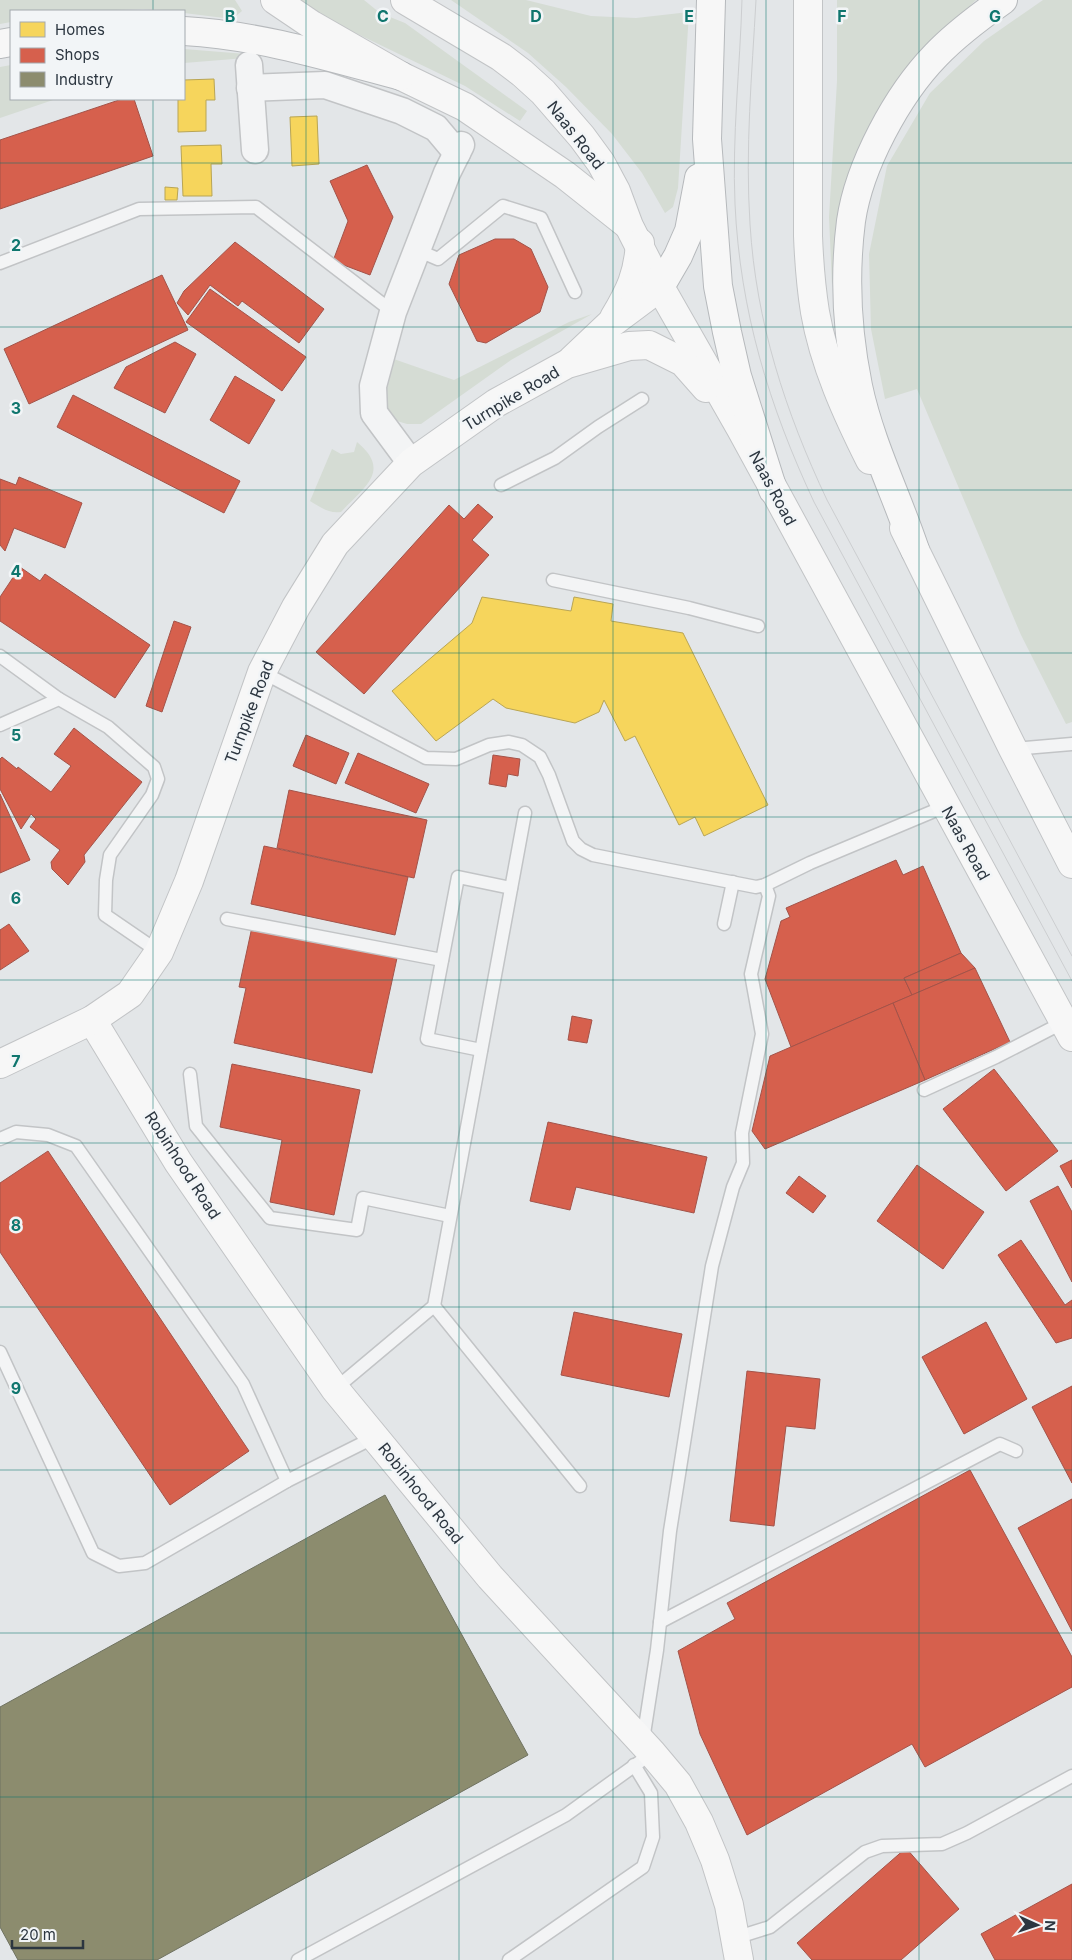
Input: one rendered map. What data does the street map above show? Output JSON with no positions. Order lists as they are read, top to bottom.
{
  "streets": {
    "main road": ["Naas Road", "Turnpike Road", "Robinhood Road"]
  },
  "crossings": [
    ["Turnpike Road", "Robinhood Road"]
  ],
  "legend": ["Homes", "Shops", "Industry"],
  "scale_bar": "20 m",
  "north": "right",
  "grid": {
    "columns": [
      "B",
      "C",
      "D",
      "E",
      "F",
      "G"
    ],
    "rows": [
      "2",
      "3",
      "4",
      "5",
      "6",
      "7",
      "8",
      "9"
    ]
  }
}
